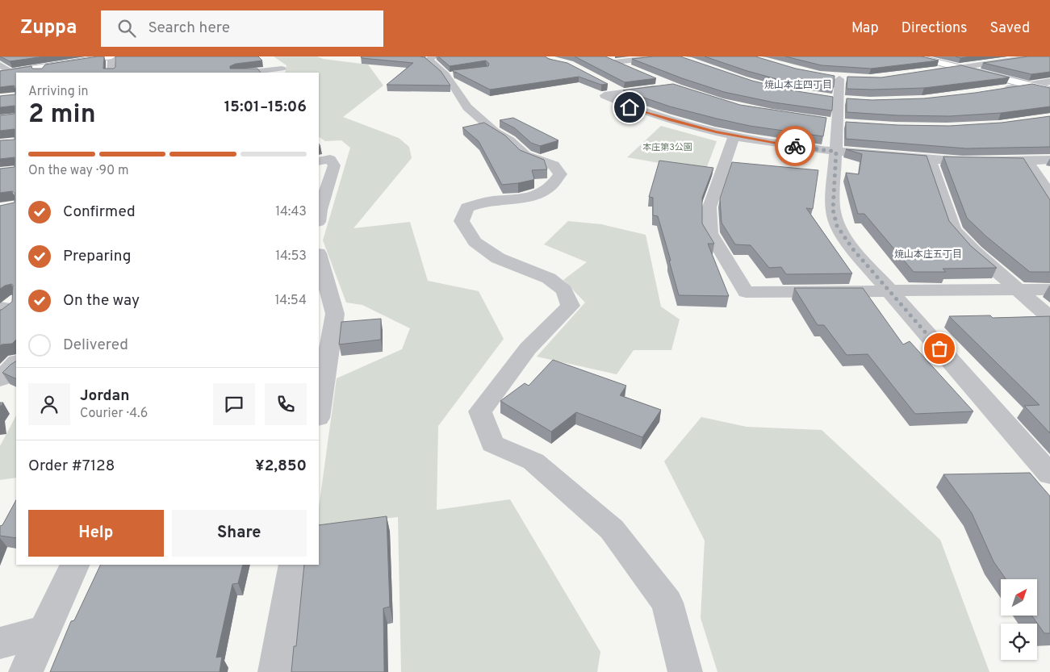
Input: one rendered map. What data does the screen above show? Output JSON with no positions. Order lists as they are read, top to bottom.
{
  "districts": ["焼山本庄四丁目", "焼山本庄五丁目"],
  "parks": ["本庄第3公園"],
  "north": "top right",
  "page": {
    "header": "Zuppa",
    "search": "Search here",
    "nav": ["Map", "Directions", "Saved"],
    "heading": ["2 min", "Arriving in", "15:01–15:06"],
    "panel": [
      "Jordan",
      "Courier · 4.6",
      "Order #7128",
      "¥2,850"
    ],
    "bar": "On the way · 90 m",
    "list": [
      ["Confirmed", "14:43"],
      ["Preparing", "14:53"],
      ["On the way", "14:54"],
      "Delivered"
    ],
    "buttons": ["Help", "Share"]
  }
}
